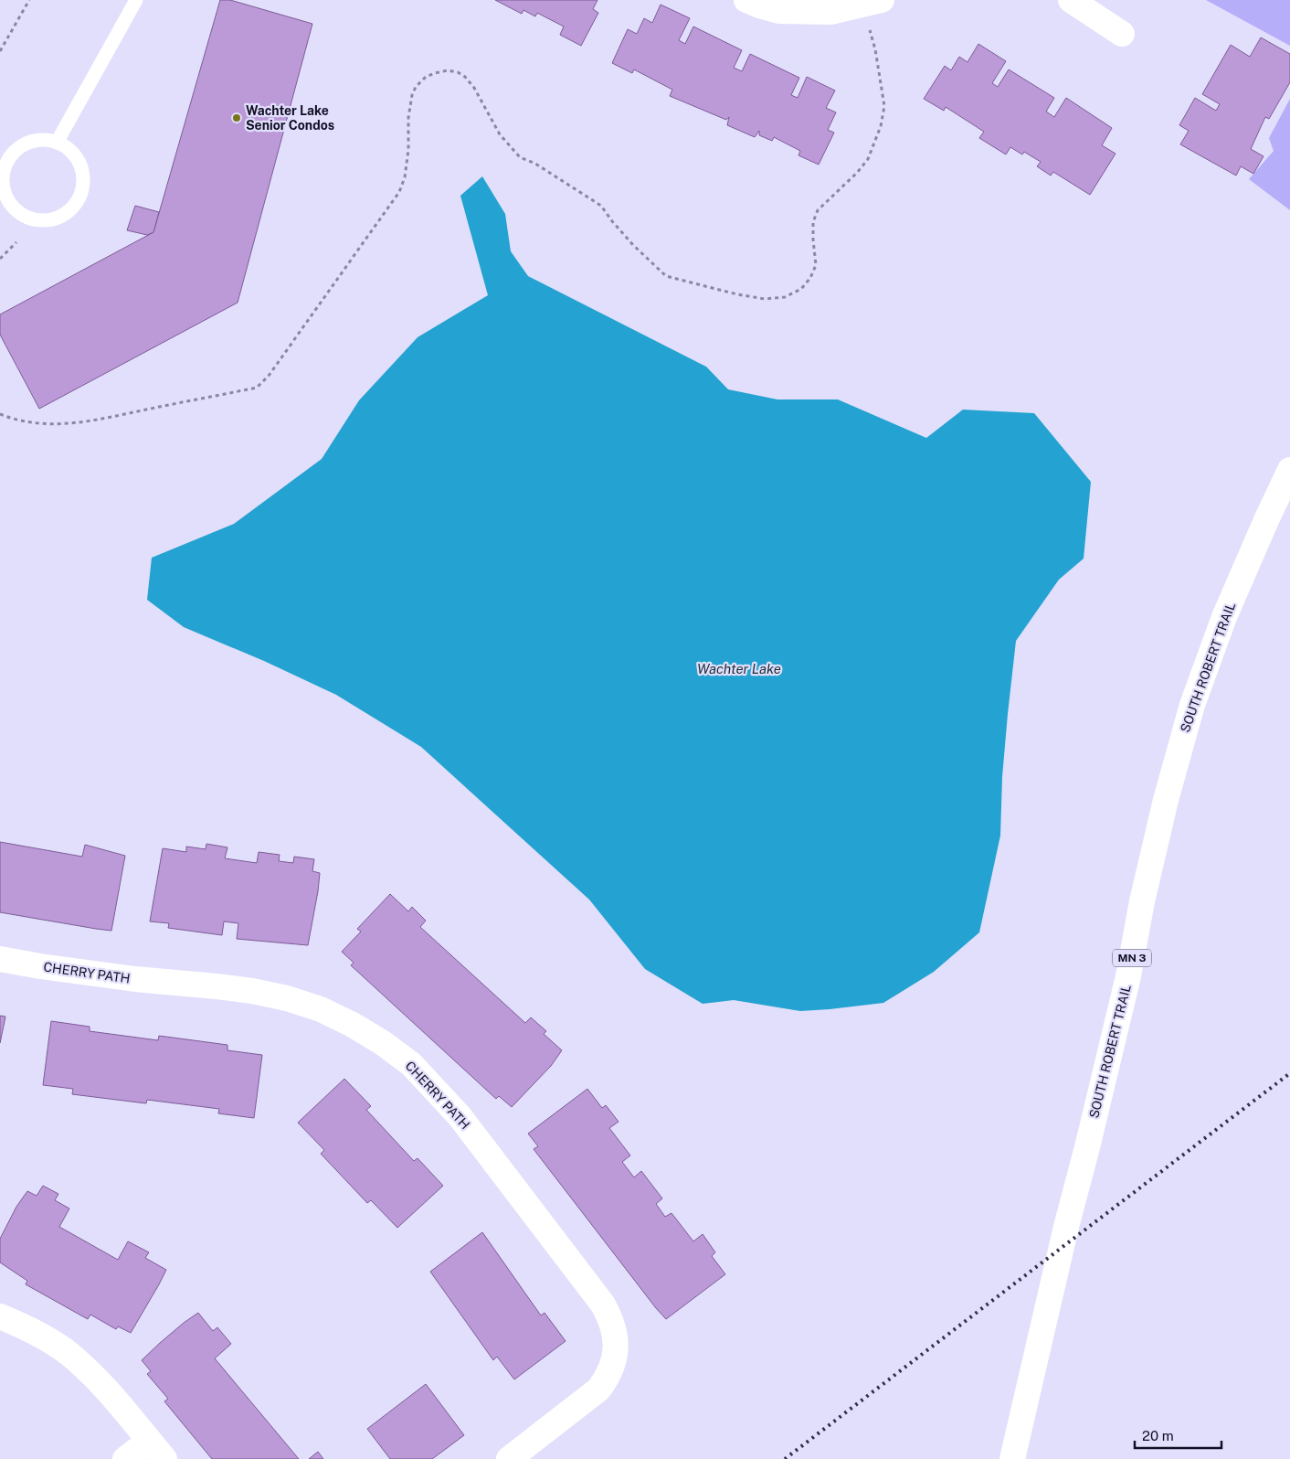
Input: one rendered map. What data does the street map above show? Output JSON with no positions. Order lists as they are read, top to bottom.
{
  "streets": {
    "street": ["SOUTH ROBERT TRAIL", "MN 3", "CHERRY PATH"]
  },
  "water": ["Wachter Lake"],
  "places": ["Wachter Lake Senior Condos"],
  "scale_bar": "20 m"
}
